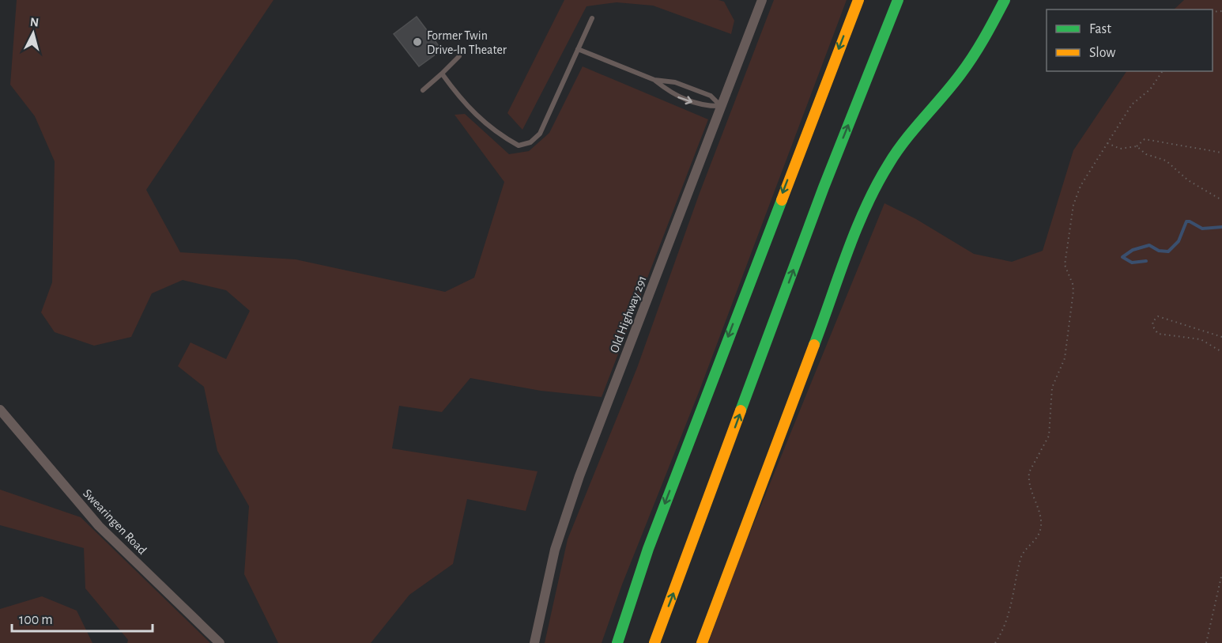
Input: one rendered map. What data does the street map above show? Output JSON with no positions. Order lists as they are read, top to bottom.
{
  "streets": {
    "street": ["Old Highway 291", "Swearingen Road"]
  },
  "places": ["Former Twin Drive-In Theater"],
  "legend": ["Fast", "Slow"],
  "scale_bar": "100 m",
  "north": "top"
}
